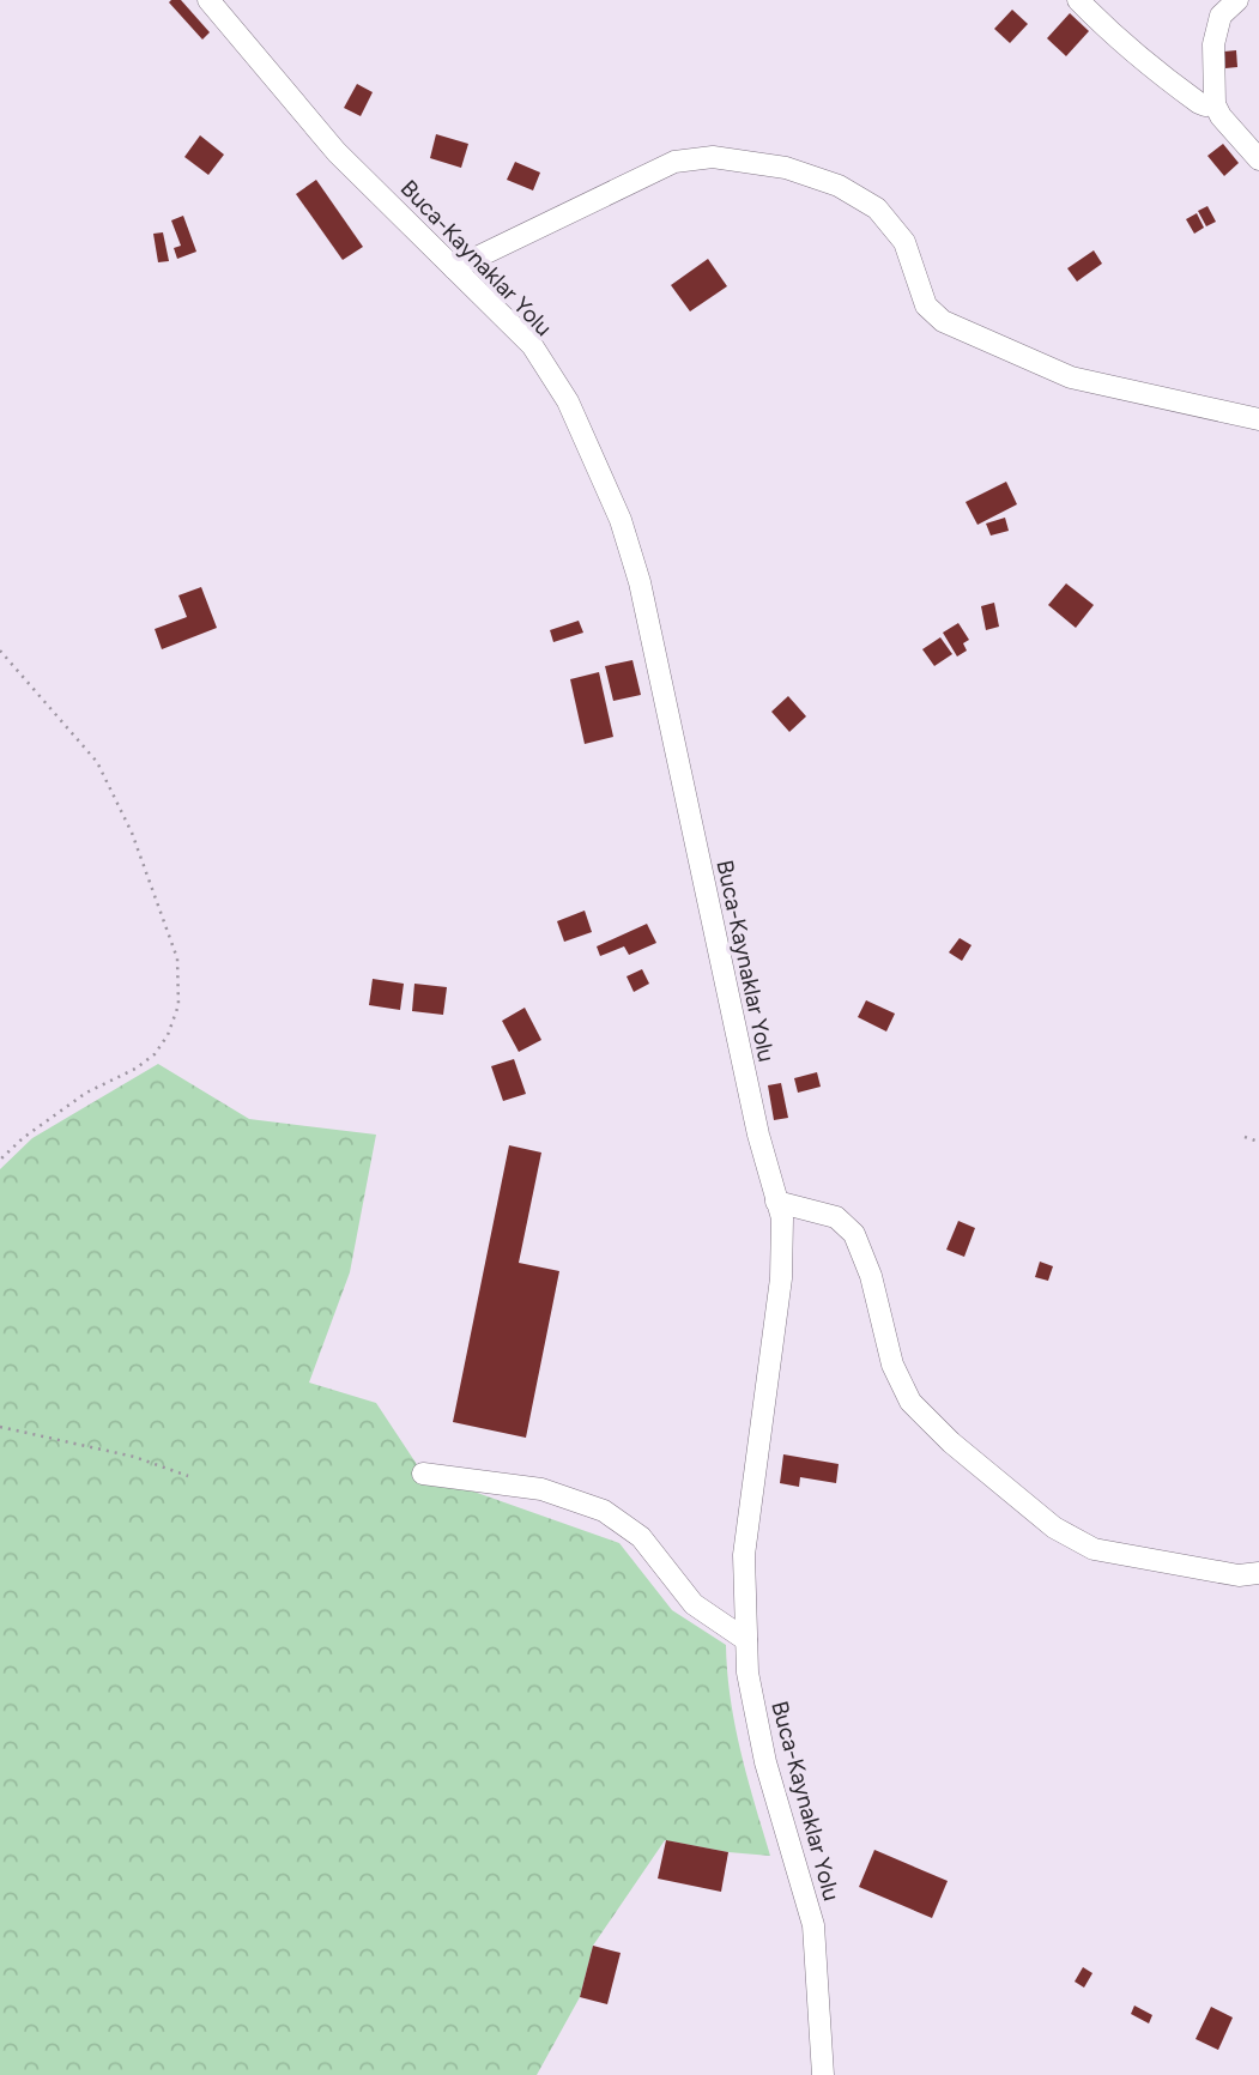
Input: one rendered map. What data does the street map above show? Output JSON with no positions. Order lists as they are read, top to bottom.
{
  "streets": {
    "street": ["Buca-Kaynaklar Yolu"]
  }
}
